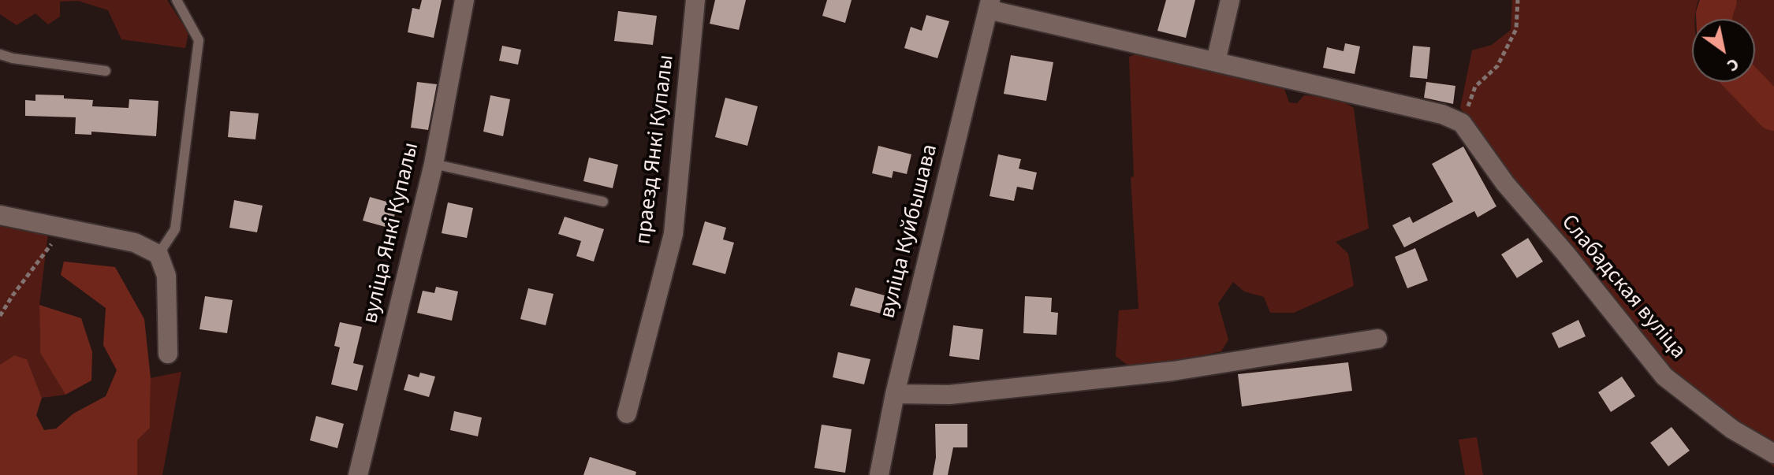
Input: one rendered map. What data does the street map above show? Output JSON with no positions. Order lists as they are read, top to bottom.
{
  "streets": {
    "street": [
      "праезд Янкі Купалы",
      "вуліца Куйбышава",
      "вуліца Янкі Купалы",
      "Слабадская вуліца"
    ]
  },
  "north": "bottom right"
}
